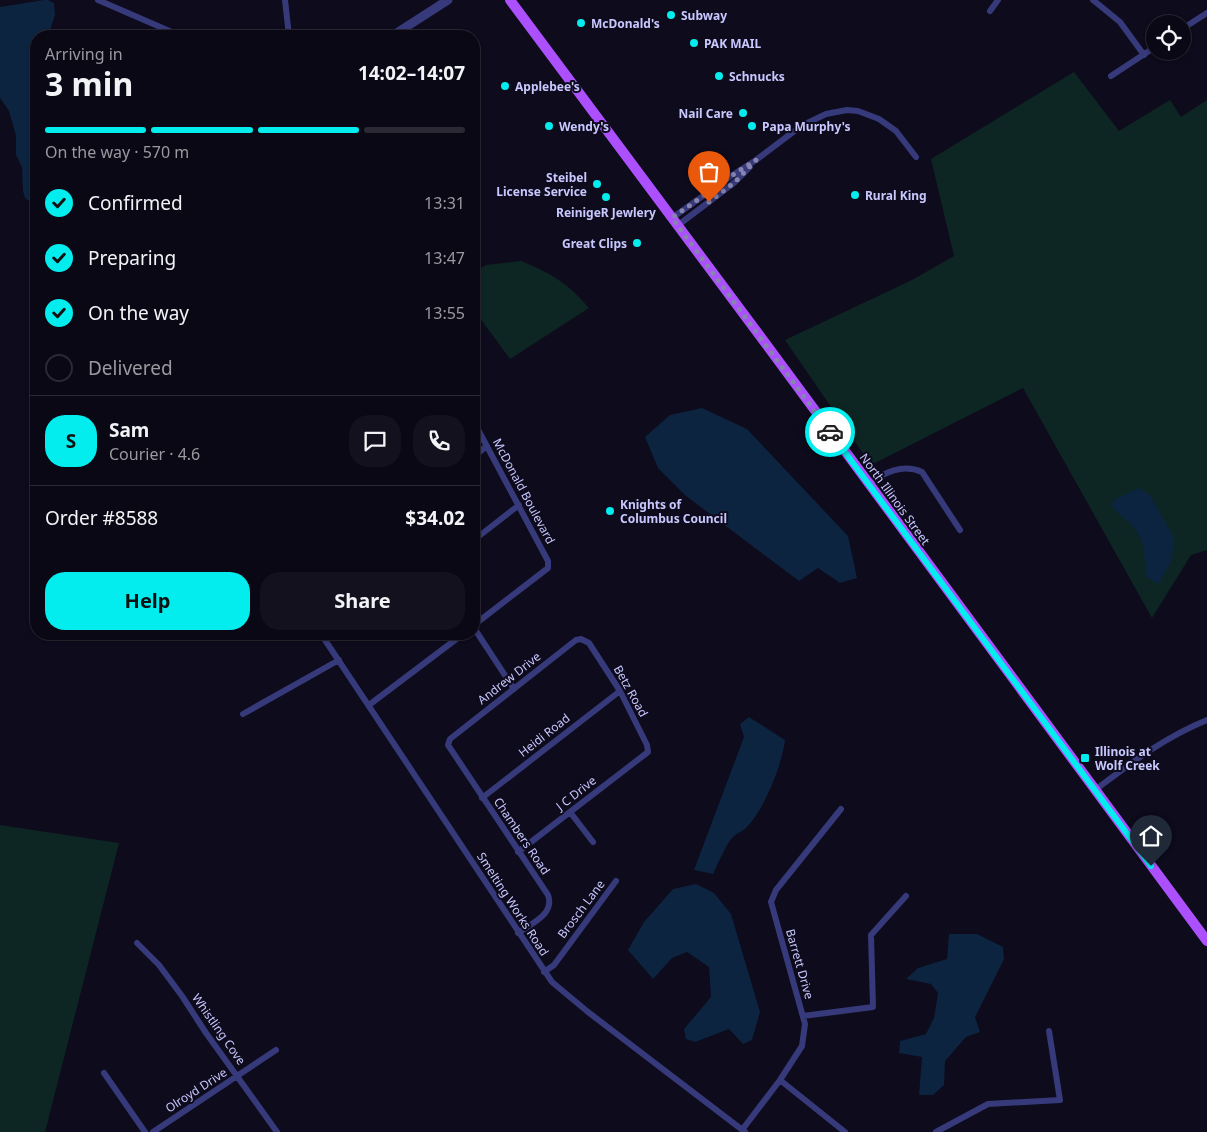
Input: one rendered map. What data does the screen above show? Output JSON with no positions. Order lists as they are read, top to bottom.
{
  "streets": {
    "main road": ["North Illinois Street"],
    "street": [
      "McDonald Boulevard",
      "Andrew Drive",
      "Betz Road",
      "Heidi Road",
      "J C Drive",
      "Chambers Road",
      "Smelting Works Road",
      "Brosch Lane",
      "Barrett Drive",
      "Whistling Cove",
      "Olroyd Drive"
    ]
  },
  "crossings": [
    ["Andrew Drive", "Betz Road"],
    ["Andrew Drive", "Chambers Road"],
    ["Betz Road", "Heidi Road"],
    ["Betz Road", "J C Drive"],
    ["Heidi Road", "Chambers Road"],
    ["J C Drive", "Chambers Road"],
    ["Chambers Road", "Smelting Works Road"],
    ["Smelting Works Road", "Brosch Lane"],
    ["Smelting Works Road", "Barrett Drive"],
    ["Whistling Cove", "Olroyd Drive"]
  ],
  "places": {
    "other": [
      "Subway",
      "McDonald's",
      "PAK MAIL",
      "Schnucks",
      "Applebee's",
      "Nail Care",
      "Wendy's",
      "Papa Murphy's",
      "Steibel License Service",
      "Rural King",
      "ReinigeR Jewlery",
      "Great Clips",
      "Knights of Columbus Council"
    ],
    "transit": ["Illinois at Wolf Creek"]
  },
  "page": {
    "heading": ["3 min", "Arriving in", "14:02–14:07"],
    "panel": [
      "Sam",
      "Courier · 4.6",
      "Order #8588",
      "$34.02"
    ],
    "bar": "On the way · 570 m",
    "list": [
      ["Confirmed", "13:31"],
      ["Preparing", "13:47"],
      ["On the way", "13:55"],
      "Delivered"
    ],
    "round": "S",
    "buttons": ["Help", "Share"]
  }
}
